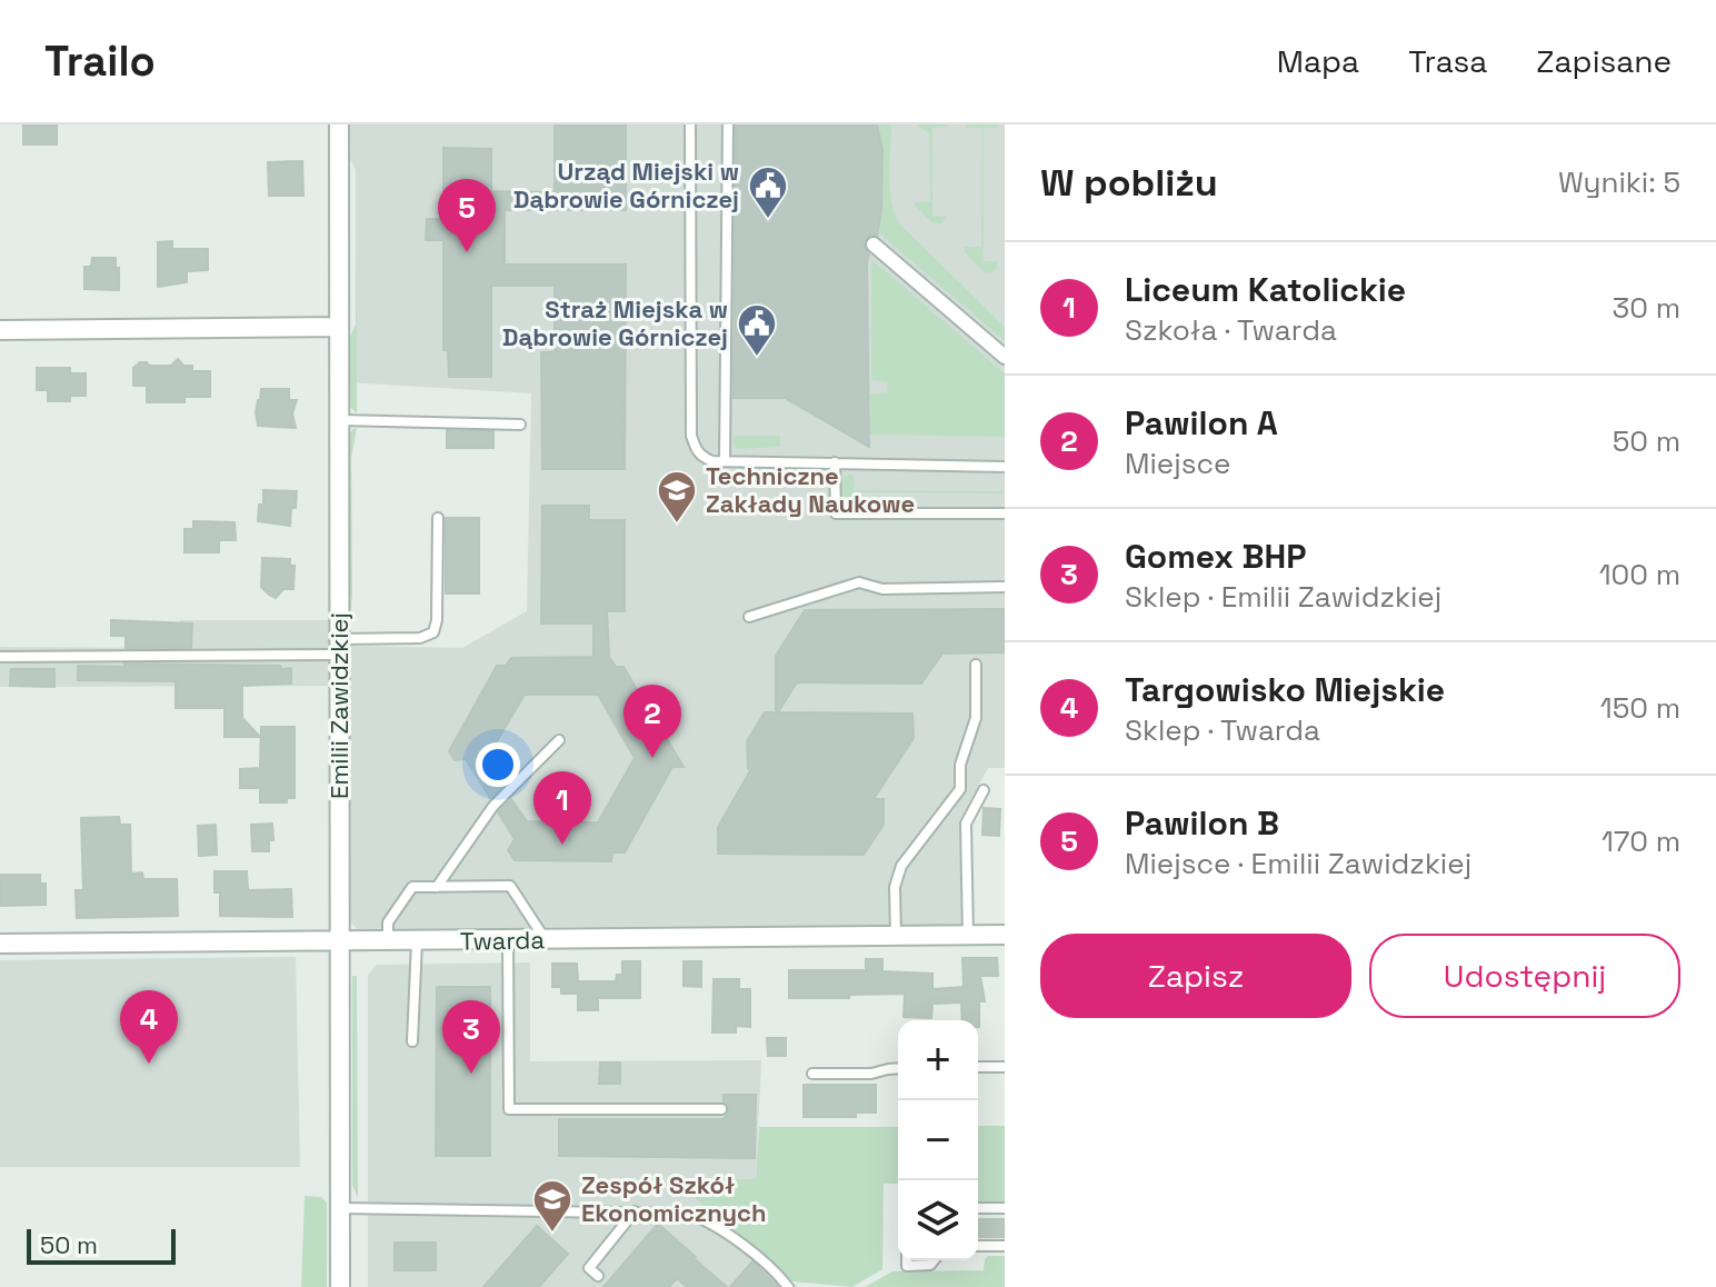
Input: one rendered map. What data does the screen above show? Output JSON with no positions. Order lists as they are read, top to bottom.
{
  "streets": {
    "street": ["Emilii Zawidzkiej", "Twarda"]
  },
  "crossings": [
    ["Emilii Zawidzkiej", "Twarda"]
  ],
  "places": {
    "public building": ["Urząd Miejski w Dąbrowie Górniczej", "Straż Miejska w Dąbrowie Górniczej"],
    "school or university": ["Techniczne Zakłady Naukowe", "Zespół Szkół Ekonomicznych"]
  },
  "scale_bar": "50 m",
  "page": {
    "header": "Trailo",
    "nav": ["Mapa", "Trasa", "Zapisane"],
    "heading": ["W pobliżu", "Wyniki: 5"],
    "pins": [
      "5",
      "2",
      "1",
      "4",
      "3"
    ],
    "list": [
      {
        "mark": "1",
        "name": "Liceum Katolickie",
        "note": "Szkoła · Twarda",
        "value": "30 m"
      },
      {
        "mark": "2",
        "name": "Pawilon A",
        "note": "Miejsce",
        "value": "50 m"
      },
      {
        "mark": "3",
        "name": "Gomex BHP",
        "note": "Sklep · Emilii Zawidzkiej",
        "value": "100 m"
      },
      {
        "mark": "4",
        "name": "Targowisko Miejskie",
        "note": "Sklep · Twarda",
        "value": "150 m"
      },
      {
        "mark": "5",
        "name": "Pawilon B",
        "note": "Miejsce · Emilii Zawidzkiej",
        "value": "170 m"
      }
    ],
    "buttons": ["Zapisz", "Udostępnij"],
    "map_buttons": ["+", "−"],
    "scale": "50 m"
  }
}
